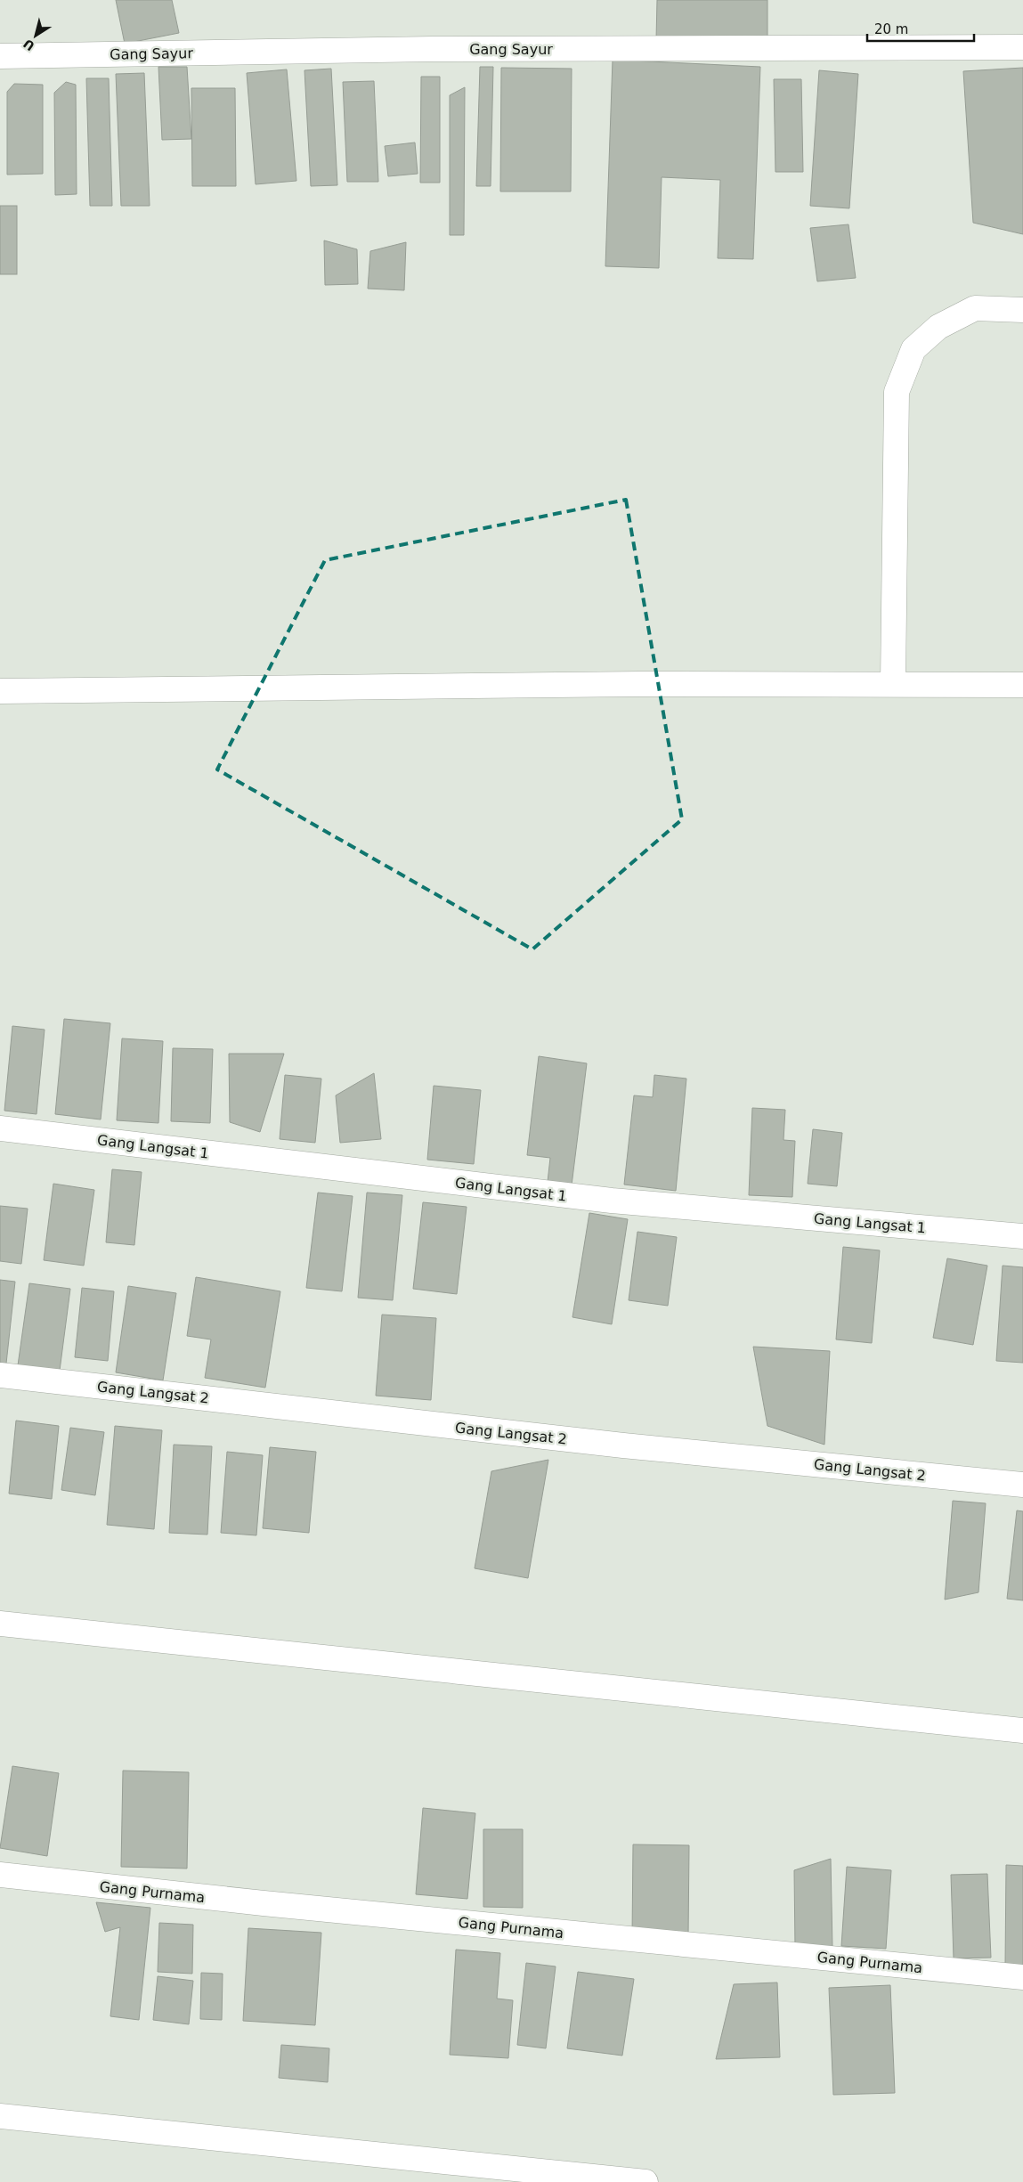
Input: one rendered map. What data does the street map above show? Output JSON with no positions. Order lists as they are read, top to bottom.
{
  "streets": {
    "street": [
      "Gang Sayur",
      "Gang Langsat 1",
      "Gang Langsat 2",
      "Gang Purnama"
    ]
  },
  "scale_bar": "20 m",
  "north": "bottom left"
}
